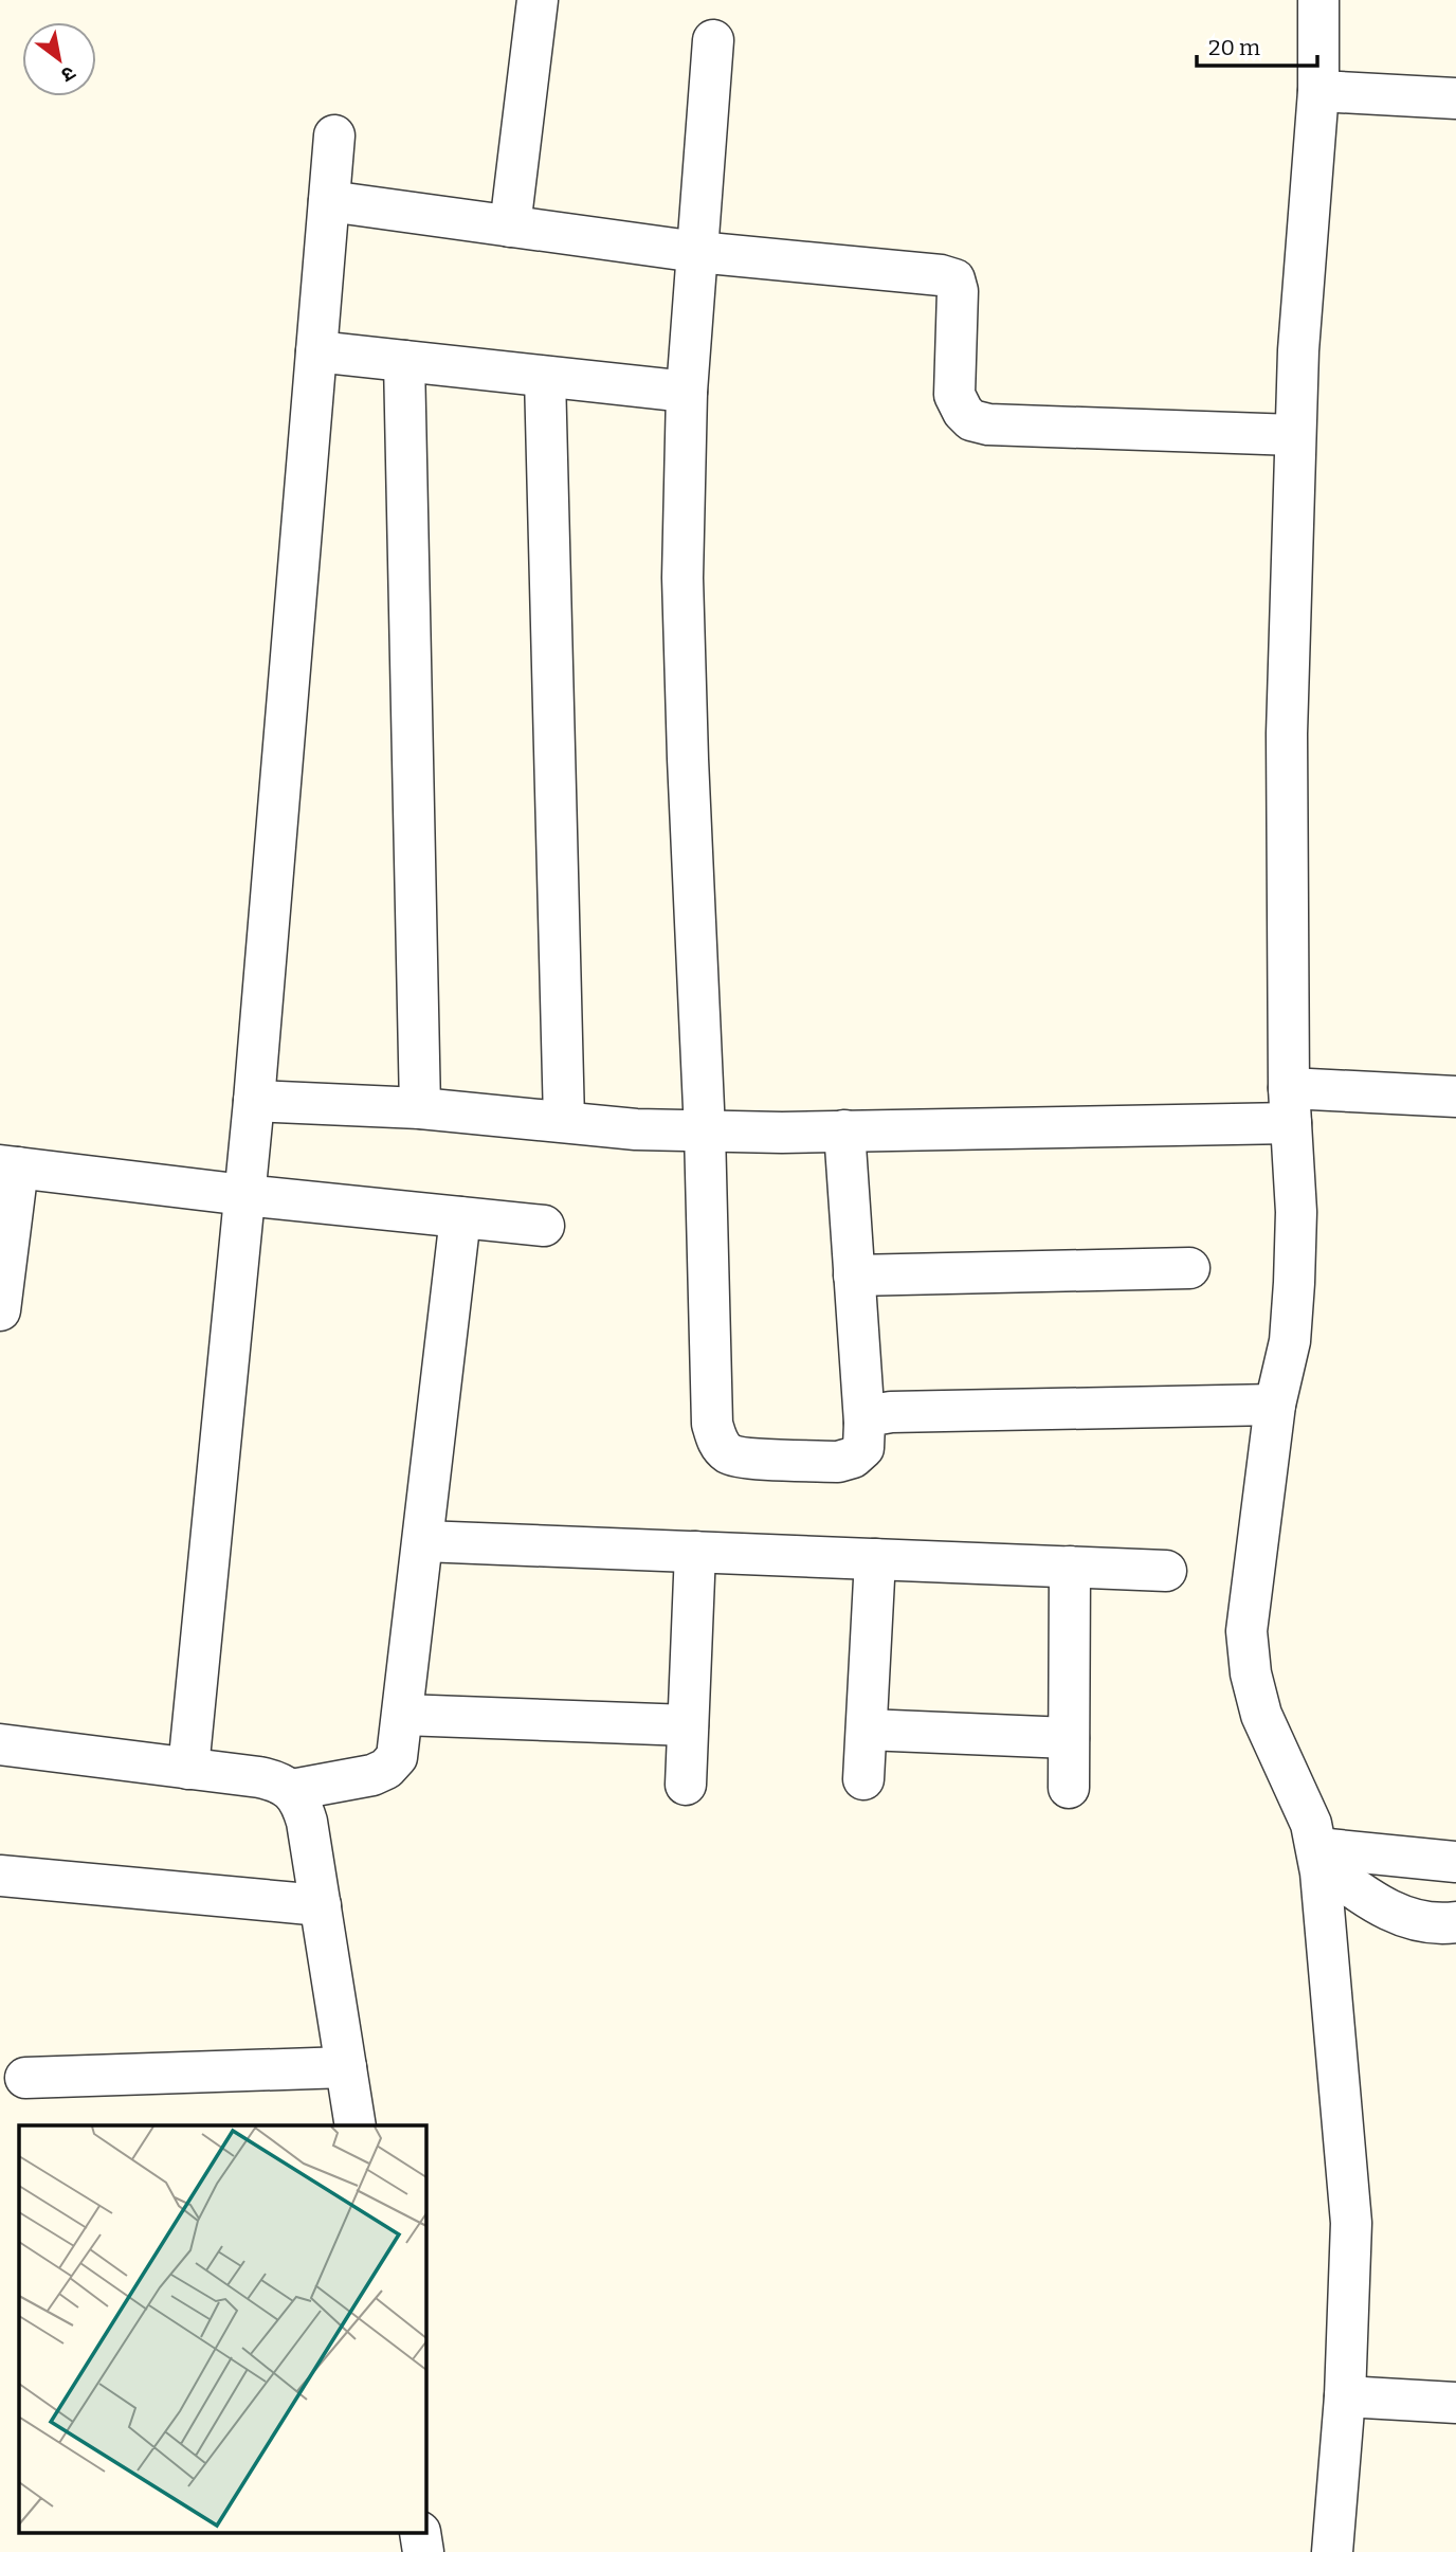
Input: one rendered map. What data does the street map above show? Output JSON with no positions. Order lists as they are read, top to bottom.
{
  "scale_bar": "20 m",
  "north": "bottom right"
}
